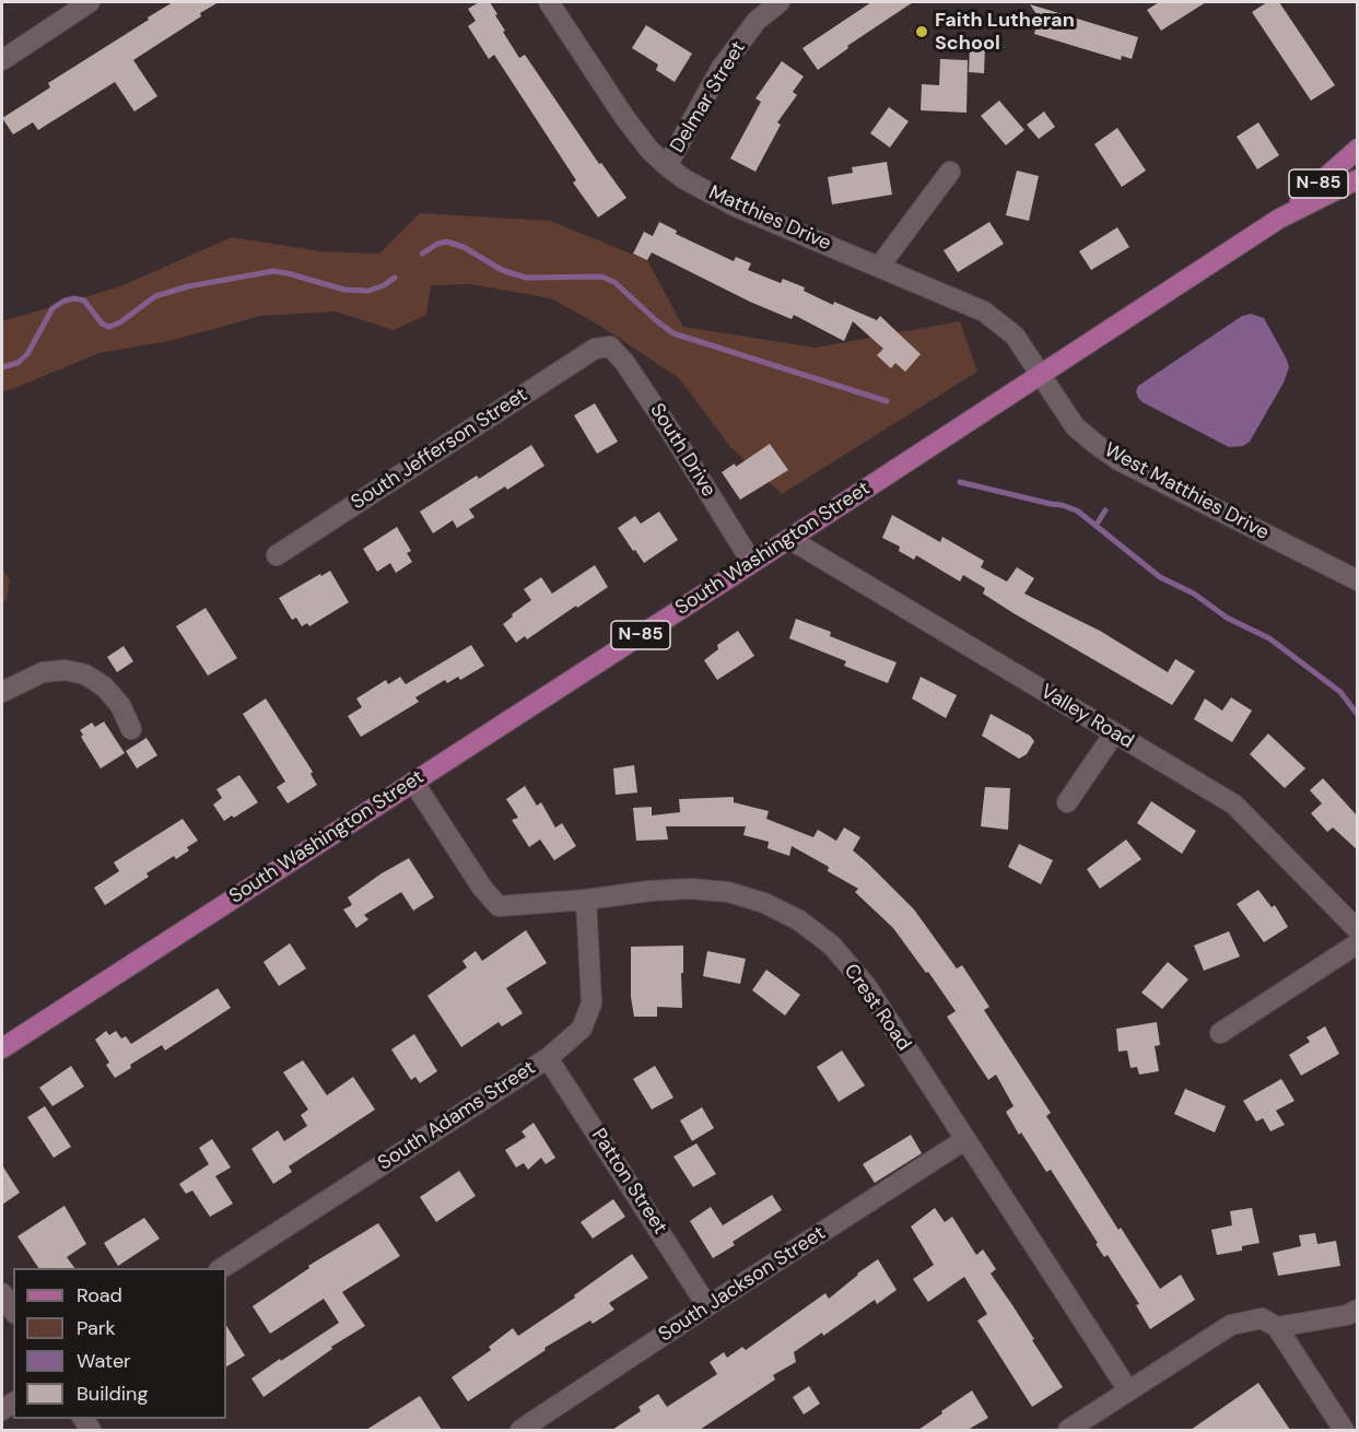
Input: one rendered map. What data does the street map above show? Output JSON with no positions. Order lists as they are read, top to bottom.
{
  "streets": {
    "main road": ["N-85", "South Washington Street"],
    "street": [
      "Delmar Street",
      "Matthies Drive",
      "South Jefferson Street",
      "South Drive",
      "West Matthies Drive",
      "Valley Road",
      "Crest Road",
      "South Adams Street",
      "Patton Street",
      "South Jackson Street"
    ]
  },
  "crossings": [
    ["Delmar Street", "Matthies Drive"],
    ["Matthies Drive", "West Matthies Drive"],
    ["Matthies Drive", "South Washington Street"],
    ["South Jefferson Street", "South Drive"],
    ["South Drive", "South Washington Street"],
    ["West Matthies Drive", "South Washington Street"],
    ["South Washington Street", "Valley Road"],
    ["South Washington Street", "Crest Road"],
    ["Crest Road", "South Adams Street"],
    ["Crest Road", "South Jackson Street"],
    ["South Adams Street", "Patton Street"],
    ["Patton Street", "South Jackson Street"]
  ],
  "places": ["Faith Lutheran School"],
  "legend": [
    "Road",
    "Park",
    "Water",
    "Building"
  ]
}
